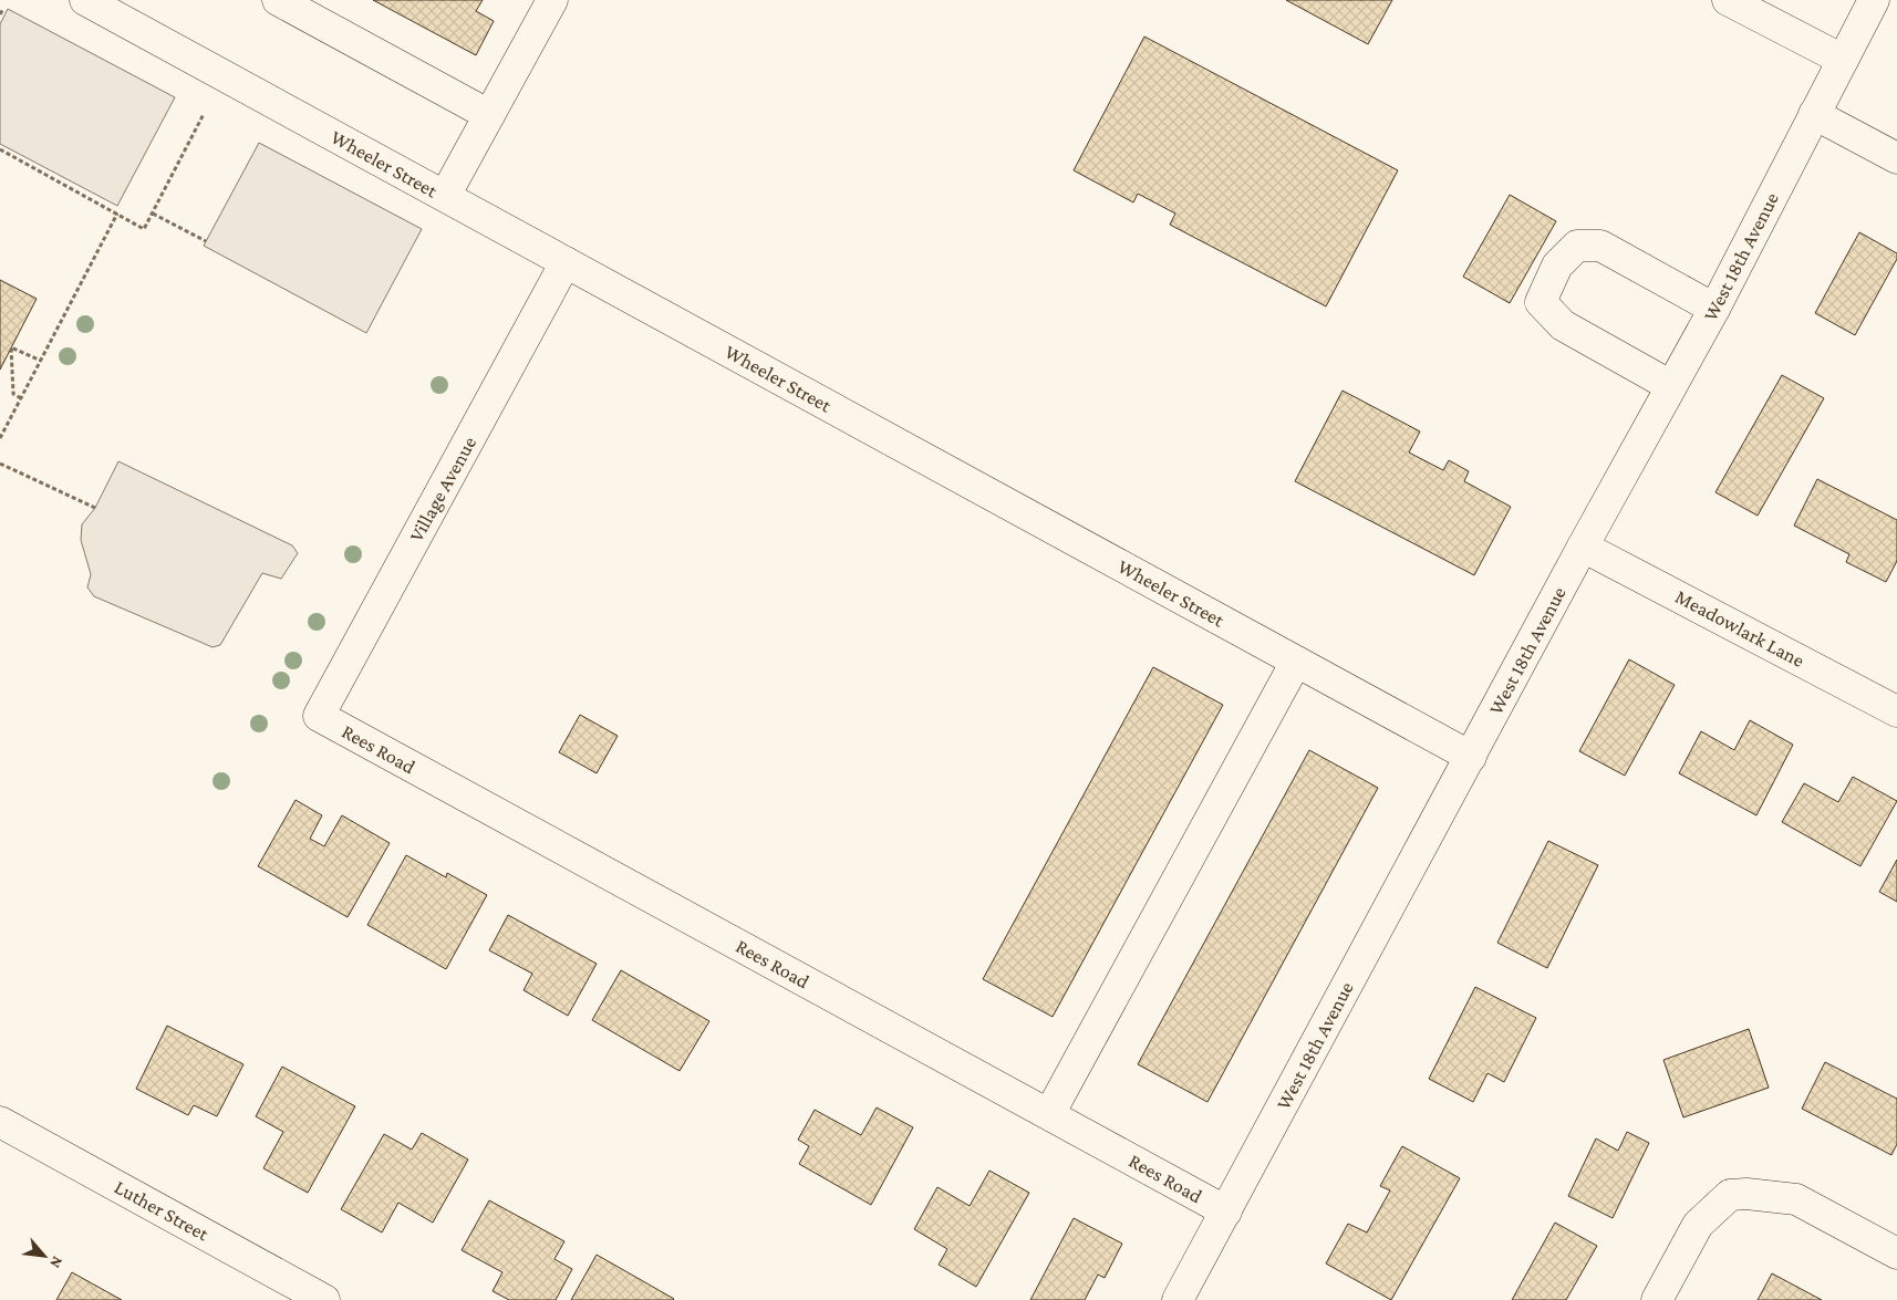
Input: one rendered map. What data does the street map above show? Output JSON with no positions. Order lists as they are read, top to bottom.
{
  "streets": {
    "street": [
      "Wheeler Street",
      "West 18th Avenue",
      "Village Avenue",
      "Meadowlark Lane",
      "Rees Road",
      "Luther Street"
    ]
  },
  "crossings": [
    ["Wheeler Street", "West 18th Avenue"],
    ["Wheeler Street", "Village Avenue"],
    ["West 18th Avenue", "Meadowlark Lane"],
    ["West 18th Avenue", "Rees Road"],
    ["Village Avenue", "Rees Road"]
  ],
  "north": "bottom right"
}
